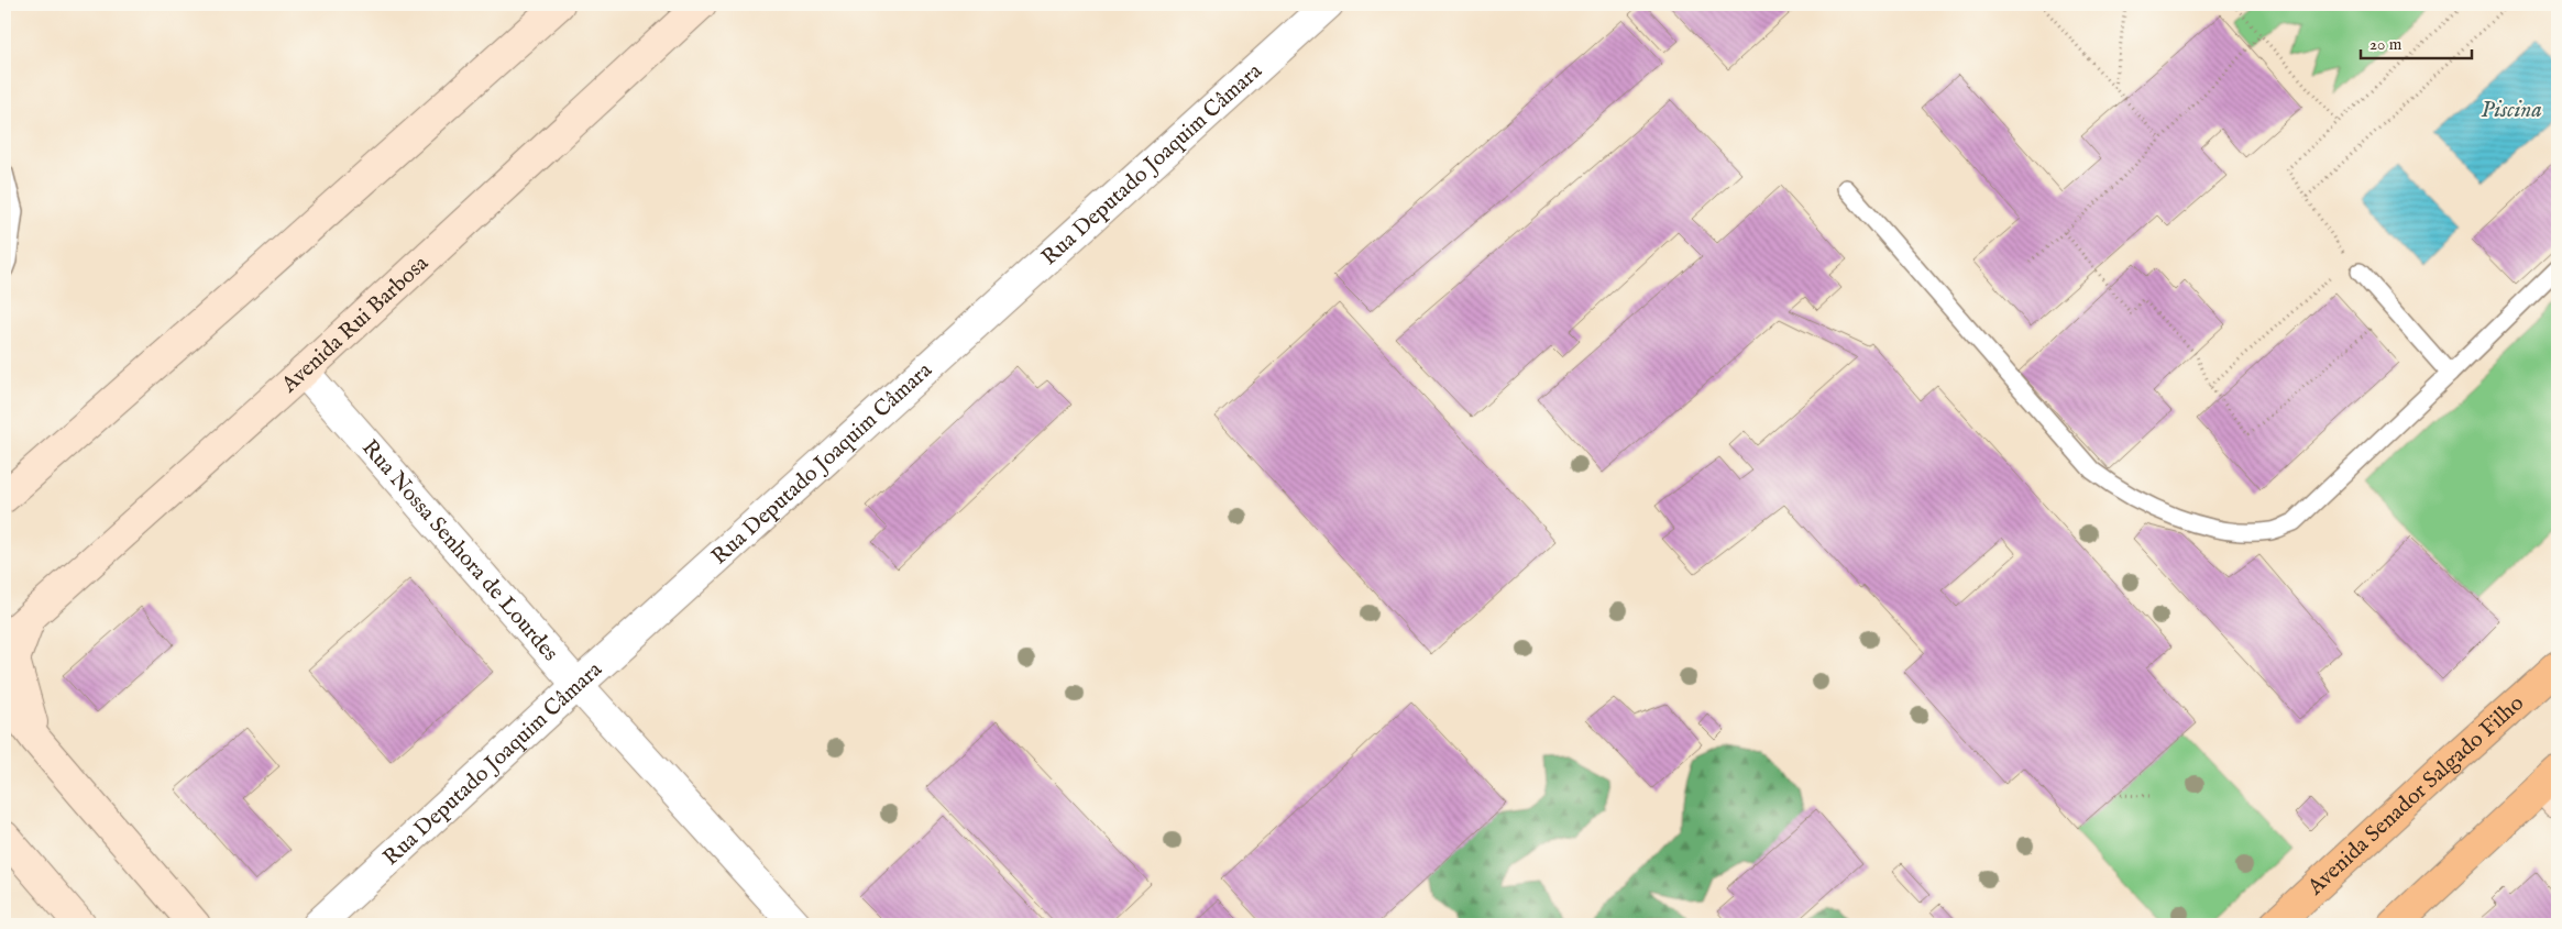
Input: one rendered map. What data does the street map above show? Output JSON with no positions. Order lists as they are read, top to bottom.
{
  "streets": {
    "main road": ["Avenida Rui Barbosa", "Avenida Senador Salgado Filho"],
    "street": ["Rua Deputado Joaquim Câmara", "Rua Nossa Senhora de Lourdes"]
  },
  "crossings": [
    ["Rua Deputado Joaquim Câmara", "Rua Nossa Senhora de Lourdes"],
    ["Avenida Rui Barbosa", "Rua Nossa Senhora de Lourdes"]
  ],
  "water": ["Piscina"],
  "scale_bar": "20 m"
}
